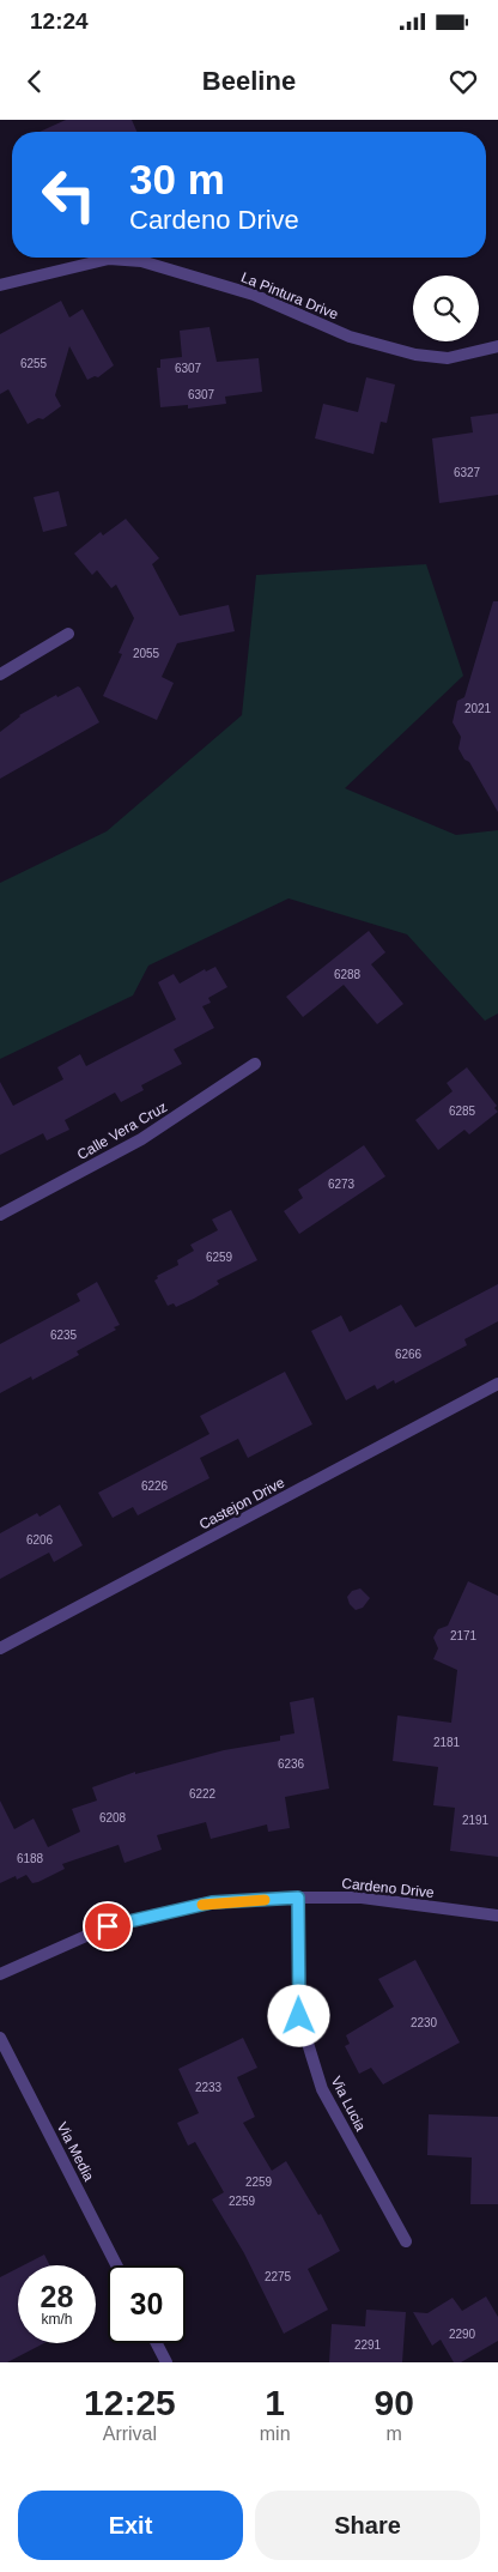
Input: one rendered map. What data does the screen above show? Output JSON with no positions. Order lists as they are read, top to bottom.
{
  "streets": {
    "street": [
      "La Pintura Drive",
      "Calle Vera Cruz",
      "Castejon Drive",
      "Cardeno Drive",
      "Via Lucia",
      "Via Media"
    ]
  },
  "crossings": [
    ["Cardeno Drive", "Via Lucia"]
  ],
  "house_numbers": [
    "6255",
    "6307",
    "6307",
    "6327",
    "2055",
    "2021",
    "6288",
    "6285",
    "6273",
    "6259",
    "6235",
    "6266",
    "6226",
    "6206",
    "2171",
    "2181",
    "6236",
    "6222",
    "6208",
    "2191",
    "6188",
    "2230",
    "2233",
    "2259",
    "2259",
    "2275",
    "2290",
    "2291"
  ],
  "page": {
    "status": "12:24",
    "header": "Beeline",
    "turn": ["30 m", "Cardeno Drive"],
    "speed": "28 km/h",
    "limit": "30",
    "eta": [
      "12:25",
      "Arrival",
      "1",
      "min",
      "90",
      "m"
    ],
    "buttons": ["Exit", "Share"]
  }
}
